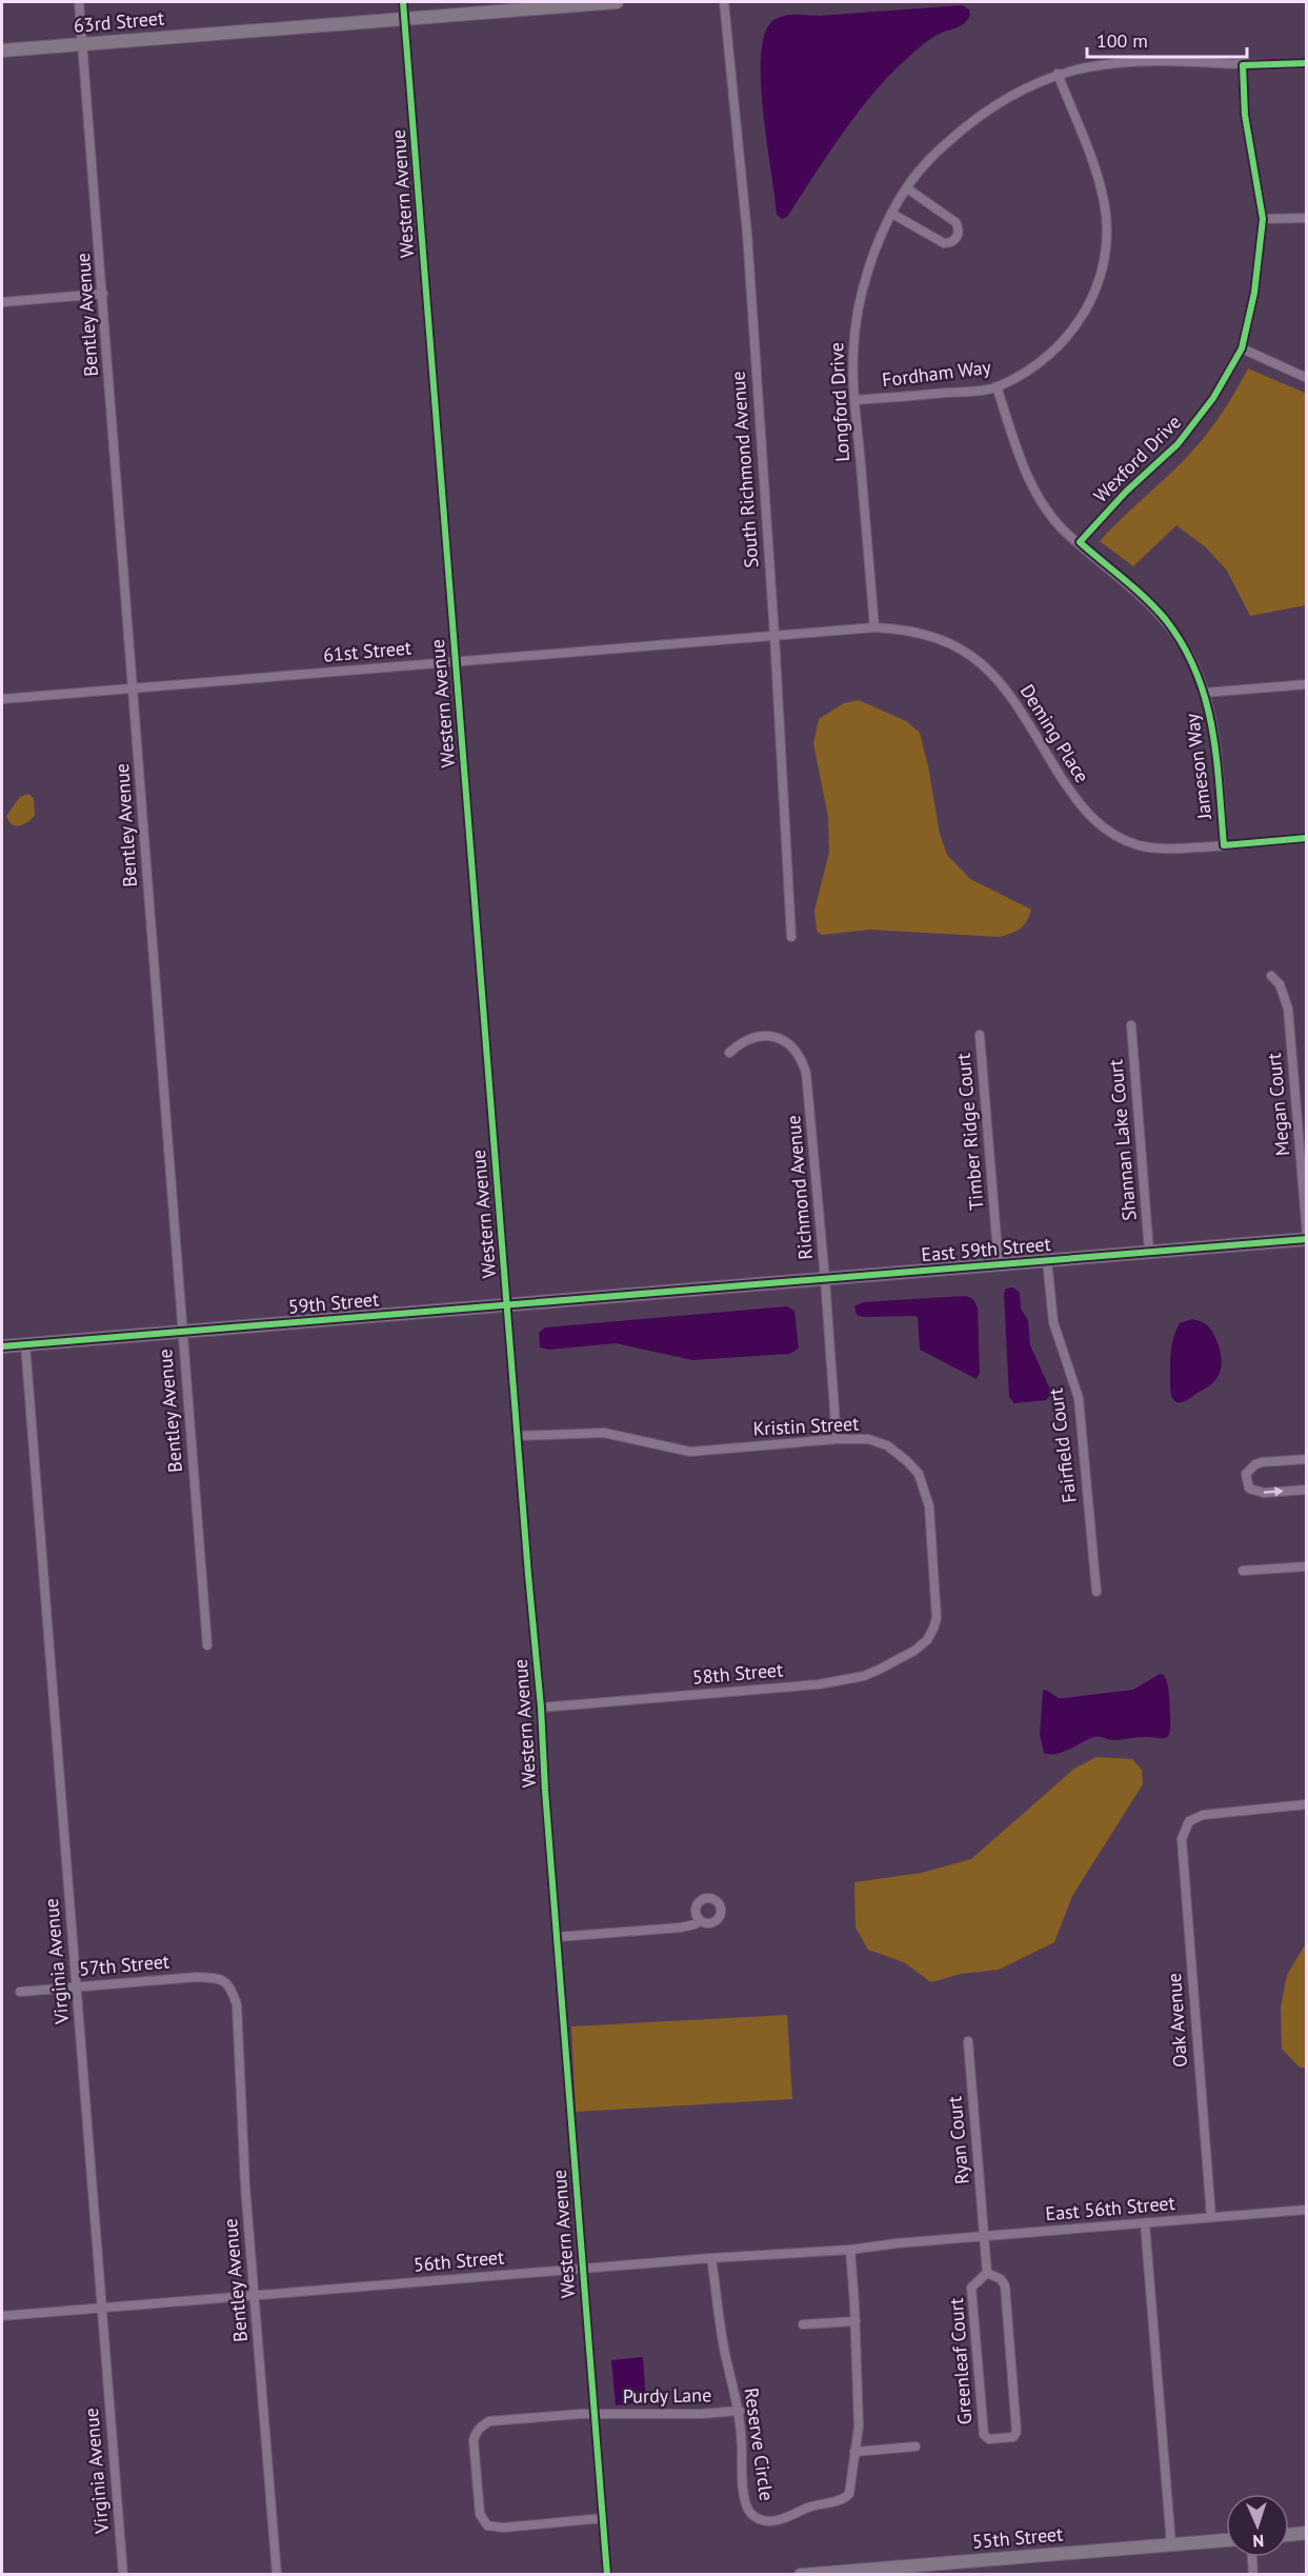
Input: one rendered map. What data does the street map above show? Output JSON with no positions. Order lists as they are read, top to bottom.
{
  "streets": {
    "street": [
      "63rd Street",
      "Western Avenue",
      "Bentley Avenue",
      "Fordham Way",
      "Longford Drive",
      "Wexford Drive",
      "South Richmond Avenue",
      "61st Street",
      "Deming Place",
      "Jameson Way",
      "Megan Court",
      "Timber Ridge Court",
      "Shannan Lake Court",
      "Richmond Avenue",
      "East 59th Street",
      "59th Street",
      "Kristin Street",
      "Fairfield Court",
      "58th Street",
      "Virginia Avenue",
      "57th Street",
      "Oak Avenue",
      "Ryan Court",
      "East 56th Street",
      "56th Street",
      "Greenleaf Court",
      "Purdy Lane",
      "Reserve Circle",
      "55th Street"
    ]
  },
  "crossings": [
    ["63rd Street", "Western Avenue"],
    ["63rd Street", "Bentley Avenue"],
    ["Western Avenue", "61st Street"],
    ["Western Avenue", "59th Street"],
    ["Western Avenue", "Kristin Street"],
    ["Western Avenue", "58th Street"],
    ["Western Avenue", "56th Street"],
    ["Western Avenue", "Purdy Lane"],
    ["Bentley Avenue", "61st Street"],
    ["Bentley Avenue", "59th Street"],
    ["Bentley Avenue", "57th Street"],
    ["Bentley Avenue", "56th Street"],
    ["Fordham Way", "Longford Drive"],
    ["Fordham Way", "Jameson Way"],
    ["Longford Drive", "Wexford Drive"],
    ["Longford Drive", "Deming Place"],
    ["Wexford Drive", "Jameson Way"],
    ["South Richmond Avenue", "61st Street"],
    ["South Richmond Avenue", "Deming Place"],
    ["61st Street", "Deming Place"],
    ["Deming Place", "Jameson Way"],
    ["Megan Court", "East 59th Street"],
    ["Timber Ridge Court", "East 59th Street"],
    ["Shannan Lake Court", "East 59th Street"],
    ["Richmond Avenue", "East 59th Street"],
    ["Richmond Avenue", "Kristin Street"],
    ["East 59th Street", "59th Street"],
    ["East 59th Street", "Fairfield Court"],
    ["59th Street", "Virginia Avenue"],
    ["Kristin Street", "58th Street"],
    ["Virginia Avenue", "57th Street"],
    ["Virginia Avenue", "56th Street"],
    ["Oak Avenue", "East 56th Street"],
    ["Ryan Court", "East 56th Street"],
    ["East 56th Street", "56th Street"],
    ["56th Street", "Reserve Circle"],
    ["Purdy Lane", "Reserve Circle"]
  ],
  "scale_bar": "100 m",
  "north": "bottom"
}
